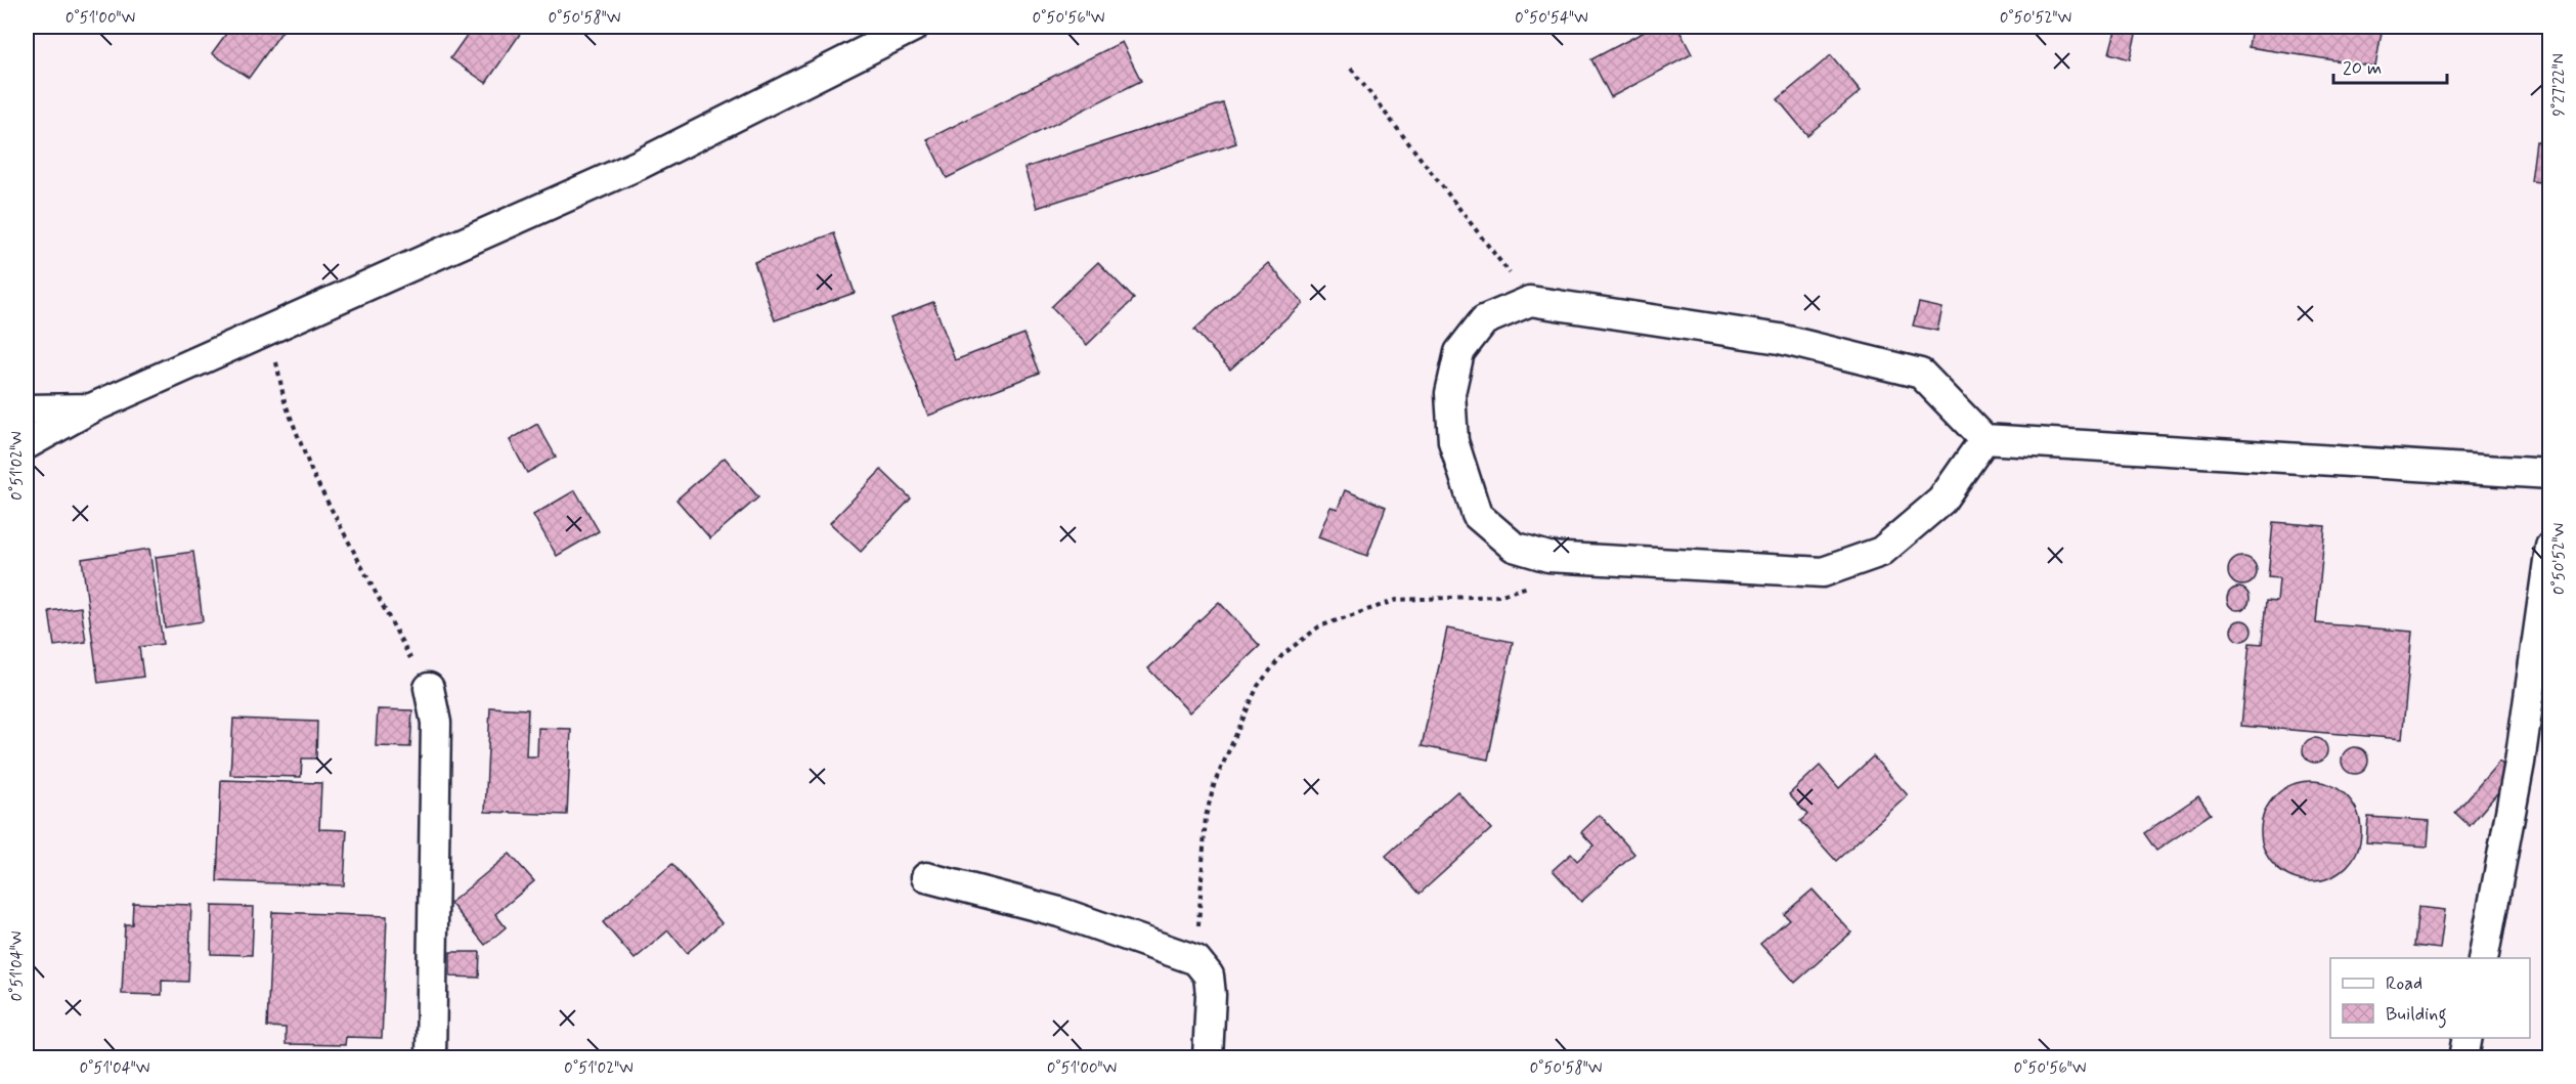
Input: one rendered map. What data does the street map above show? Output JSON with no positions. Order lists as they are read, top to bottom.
{
  "legend": ["Road", "Building"],
  "scale_bar": "20 m",
  "coordinates": [
    "0°51'00\"W",
    "0°50'58\"W",
    "0°50'56\"W",
    "0°50'54\"W",
    "0°50'52\"W",
    "9°27'22\"N",
    "0°51'02\"W",
    "0°51'04\"W"
  ]
}
